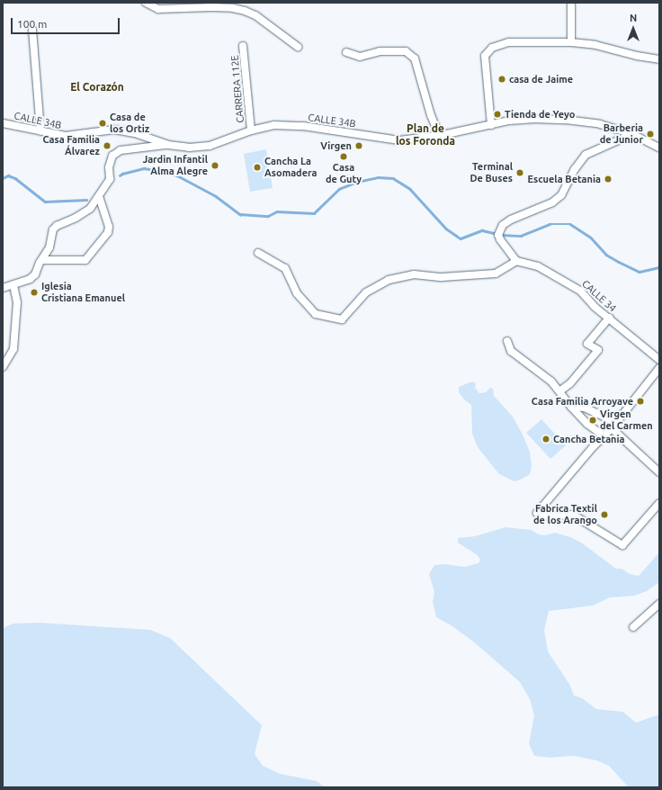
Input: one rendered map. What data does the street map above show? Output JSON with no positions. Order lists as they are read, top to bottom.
{
  "streets": {
    "street": ["CARRERA 112E", "CALLE 34B", "CALLE 34"]
  },
  "crossings": [
    ["CARRERA 112E", "CALLE 34B"]
  ],
  "districts": ["El Corazón", "Plan de los Foronda"],
  "places": [
    "casa de Jaime",
    "Tienda de Yeyo",
    "Casa de los Ortiz",
    "Barberia de Junior",
    "Casa Familia Álvarez",
    "Virgen",
    "Casa de Guty",
    "Jardìn Infantil Alma Alegre",
    "Cancha La Asomadera",
    "Terminal De Buses",
    "Escuela Betania",
    "Iglesia Cristiana Emanuel",
    "Casa Familia Arroyave",
    "Virgen del Carmen",
    "Cancha Betania",
    "Fabrica Textil de los Arango"
  ],
  "scale_bar": "100 m",
  "north": "top"
}
